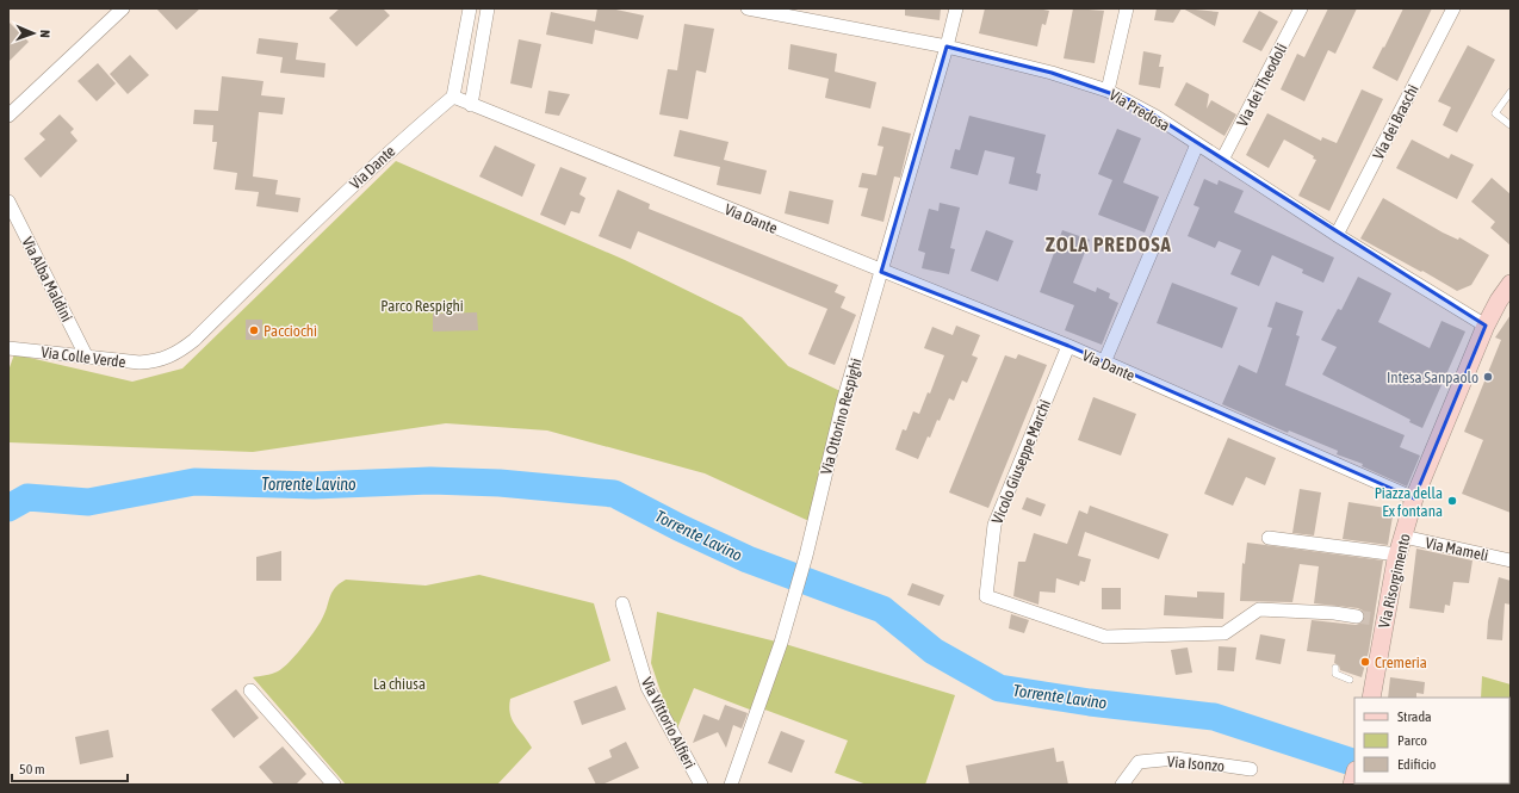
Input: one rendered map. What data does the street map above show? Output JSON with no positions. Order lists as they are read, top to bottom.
{
  "streets": {
    "main road": ["Via Risorgimento"],
    "street": [
      "Via dei Theodoli",
      "Via Predosa",
      "Via dei Braschi",
      "Via Dante",
      "Via Alba Maldini",
      "Via Colle Verde",
      "Via Ottorino Respighi",
      "Vicolo Giuseppe Marchi",
      "Via Mameli",
      "Via Vittorio Alfieri",
      "Via Isonzo"
    ]
  },
  "crossings": [
    ["Via dei Theodoli", "Via Predosa"],
    ["Via Predosa", "Via dei Braschi"],
    ["Via Predosa", "Via Ottorino Respighi"],
    ["Via Predosa", "Via Risorgimento"],
    ["Via Dante", "Via Colle Verde"],
    ["Via Dante", "Via Ottorino Respighi"],
    ["Via Dante", "Vicolo Giuseppe Marchi"],
    ["Via Dante", "Via Risorgimento"],
    ["Via Alba Maldini", "Via Colle Verde"],
    ["Via Mameli", "Via Risorgimento"]
  ],
  "districts": ["ZOLA PREDOSA"],
  "water": ["Torrente Lavino"],
  "parks": ["Parco Respighi", "La chiusa"],
  "places": [
    "Pacciochì",
    "Intesa Sanpaolo",
    "Piazza della Ex fontana",
    "Cremeria"
  ],
  "legend": ["Strada", "Parco", "Edificio"],
  "scale_bar": "50 m",
  "north": "right"
}
